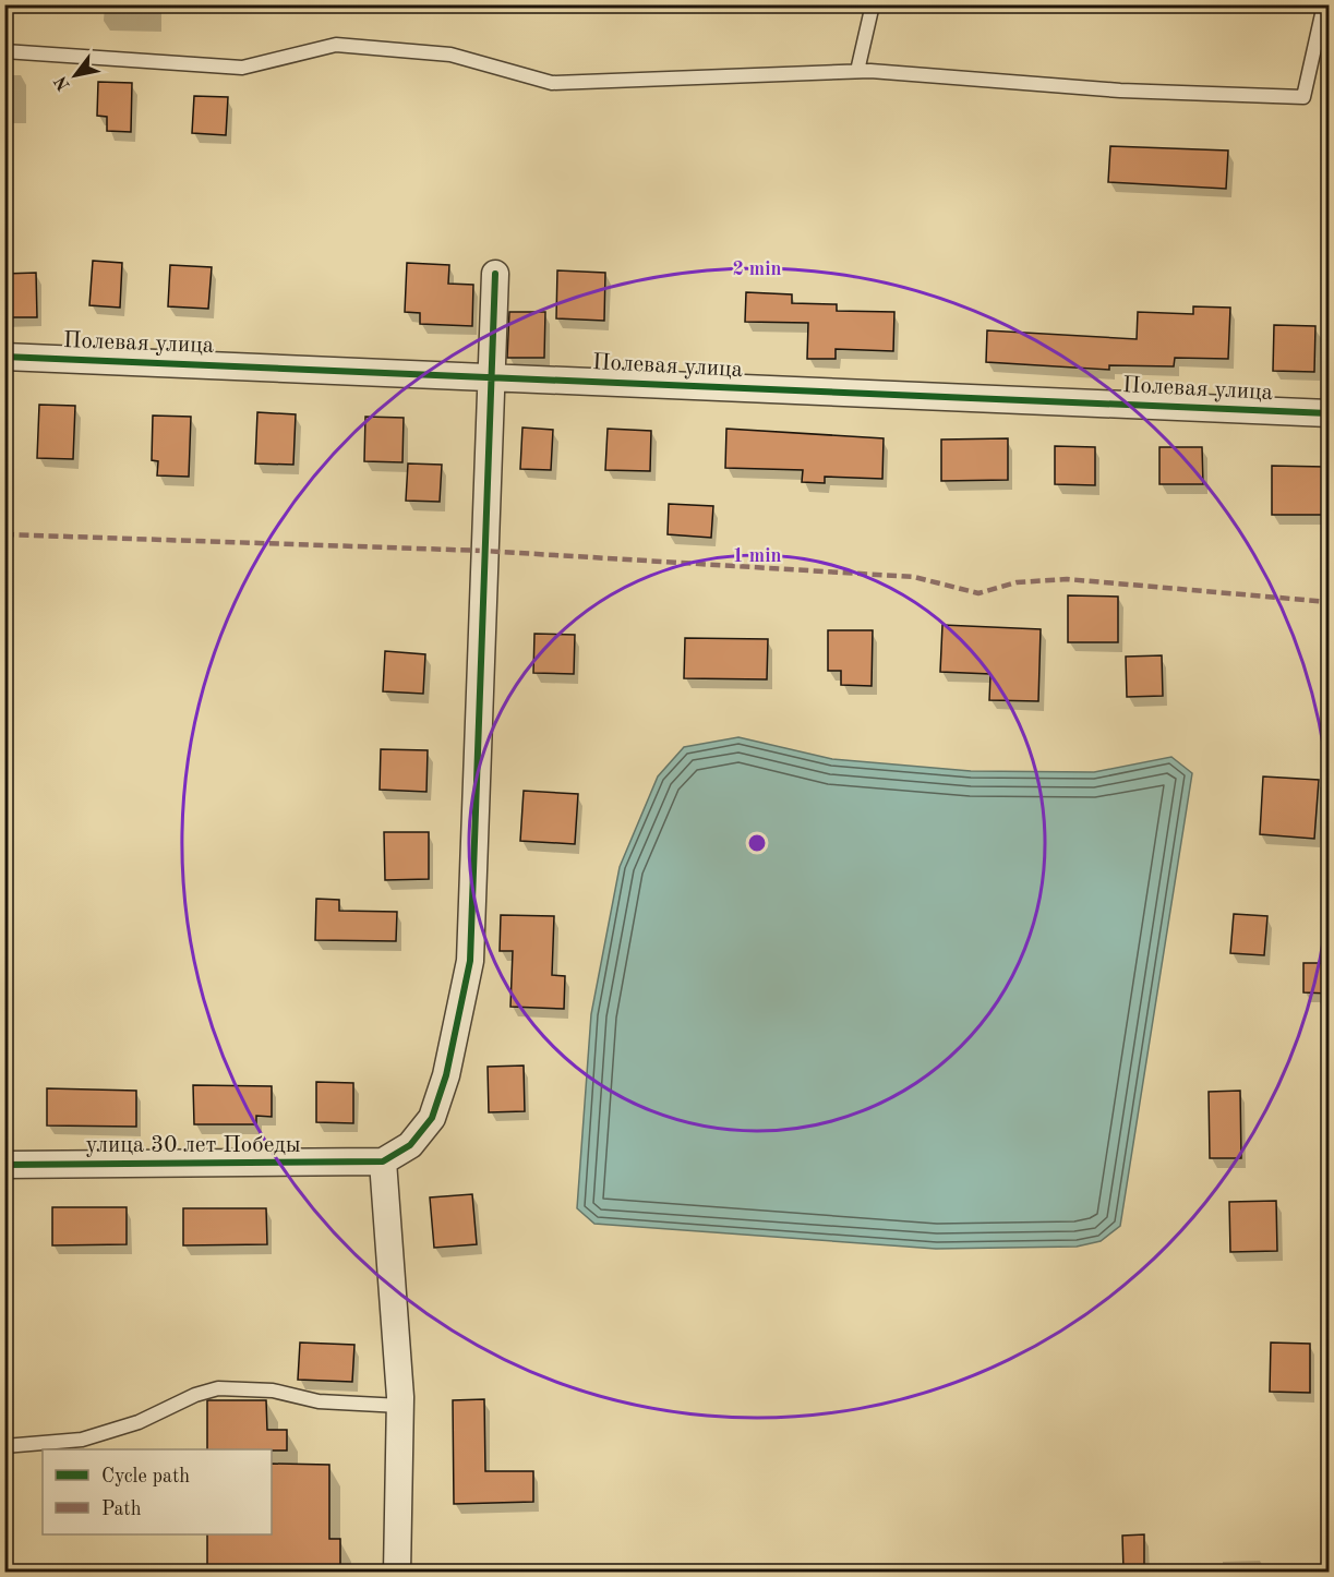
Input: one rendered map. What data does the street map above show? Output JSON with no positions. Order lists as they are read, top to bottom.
{
  "streets": {
    "street": ["Полевая улица", "улица 30 лет Победы"]
  },
  "legend": ["Cycle path", "Path"],
  "north": "bottom left",
  "rings": ["2 min", "1 min"]
}
